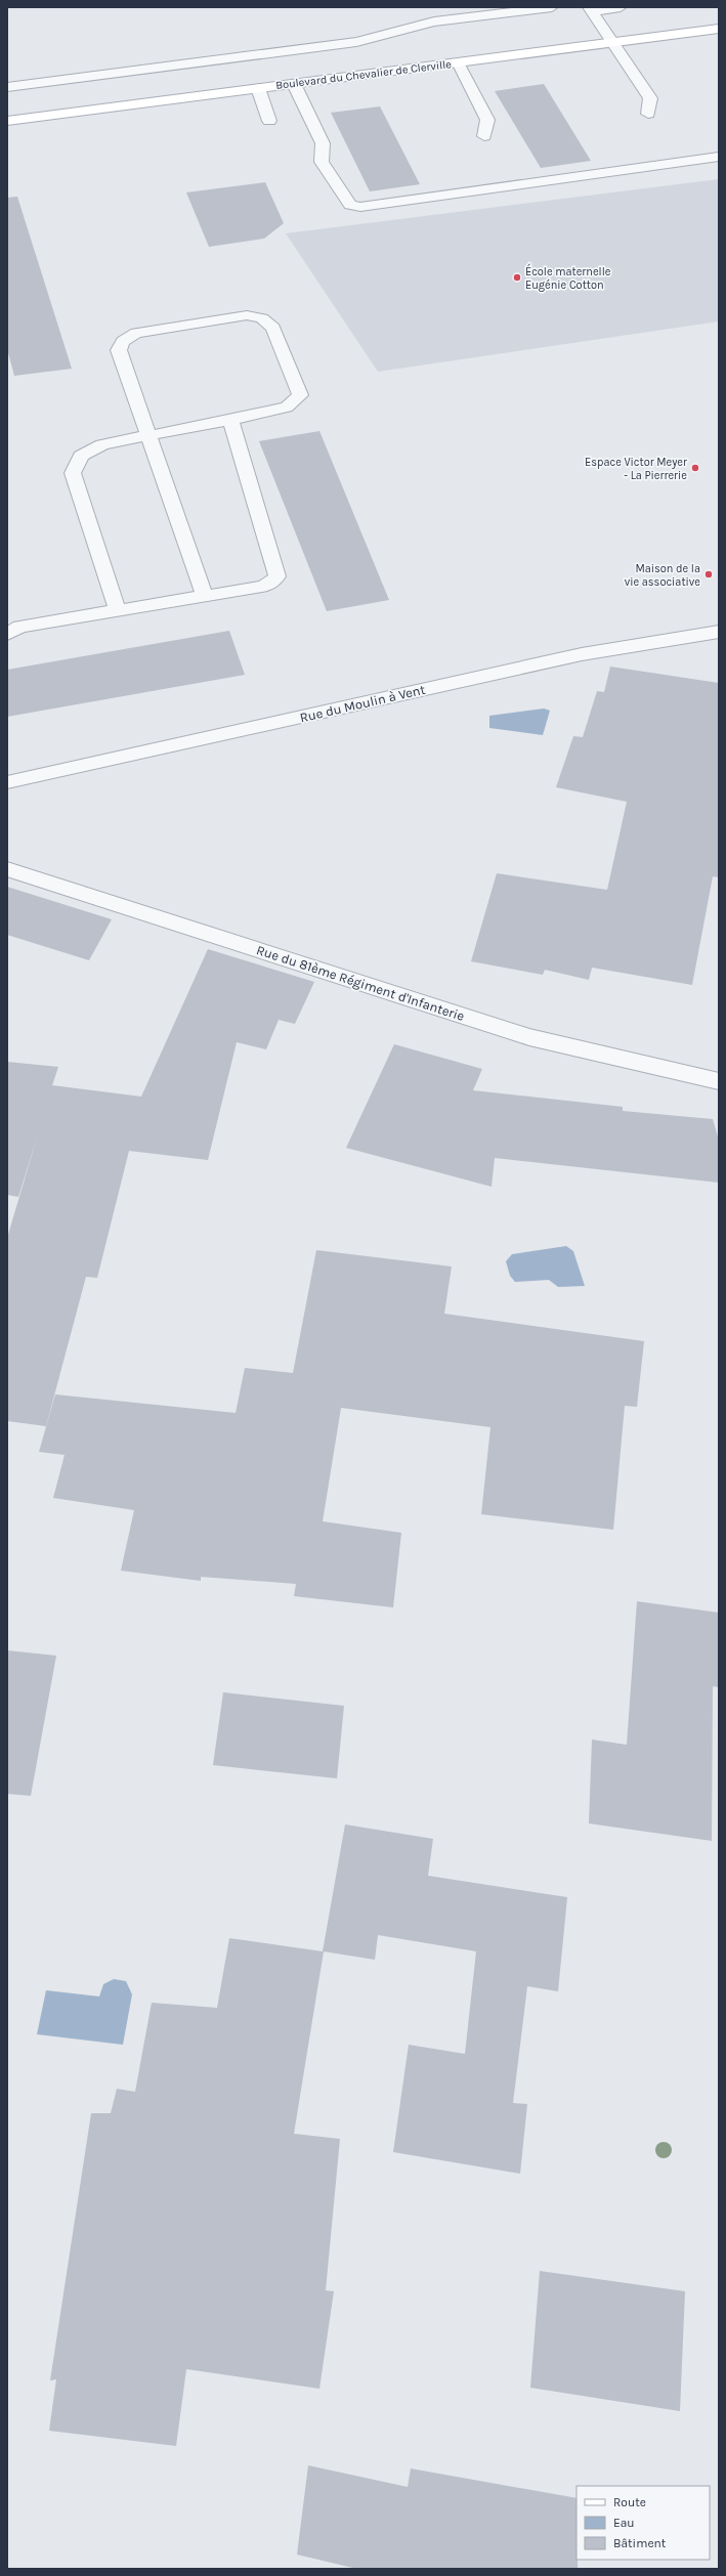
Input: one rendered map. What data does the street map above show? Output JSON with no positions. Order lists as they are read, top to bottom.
{
  "streets": {
    "street": ["Boulevard du Chevalier de Clerville", "Rue du Moulin à Vent", "Rue du 81ème Régiment d'Infanterie"]
  },
  "places": ["École maternelle Eugénie Cotton", "Espace Victor Meyer - La Pierrerie", "Maison de la vie associative"],
  "legend": ["Route", "Eau", "Bâtiment"]
}
